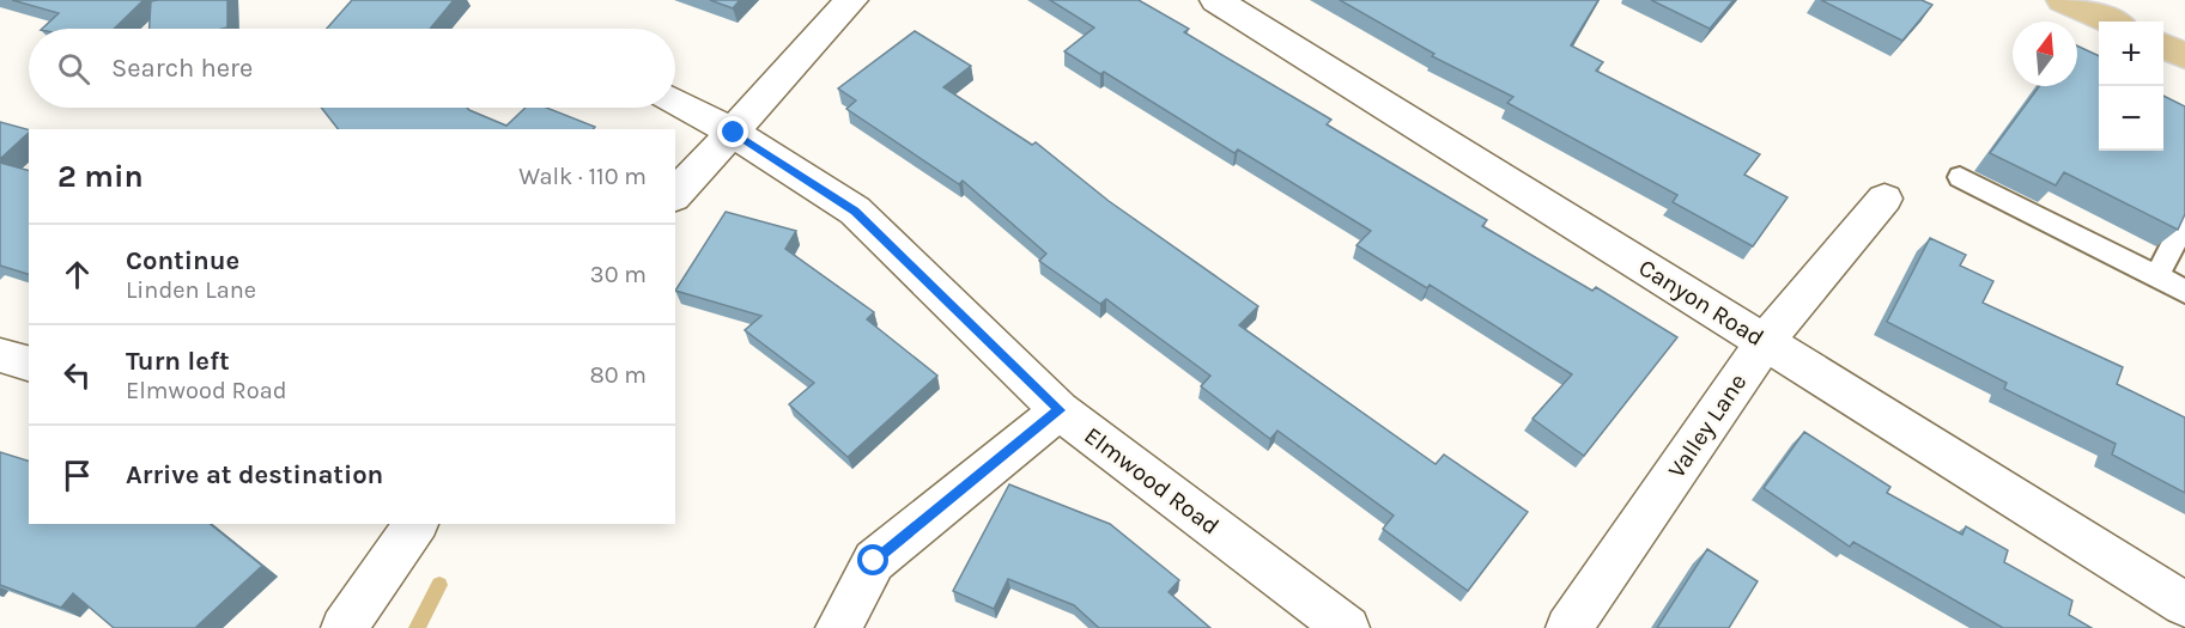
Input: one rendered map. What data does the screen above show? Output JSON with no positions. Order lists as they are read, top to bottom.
{
  "streets": {
    "street": ["Canyon Road", "Valley Lane", "Elmwood Road"]
  },
  "crossings": [
    ["Canyon Road", "Valley Lane"]
  ],
  "north": "top",
  "page": {
    "map_buttons": ["+", "−"],
    "search": "Search here",
    "heading": ["2 min", "Walk · 110 m"],
    "list": [
      ["Continue", "Linden Lane", "30 m"],
      ["Turn left", "Elmwood Road", "80 m"],
      "Arrive at destination"
    ]
  }
}
